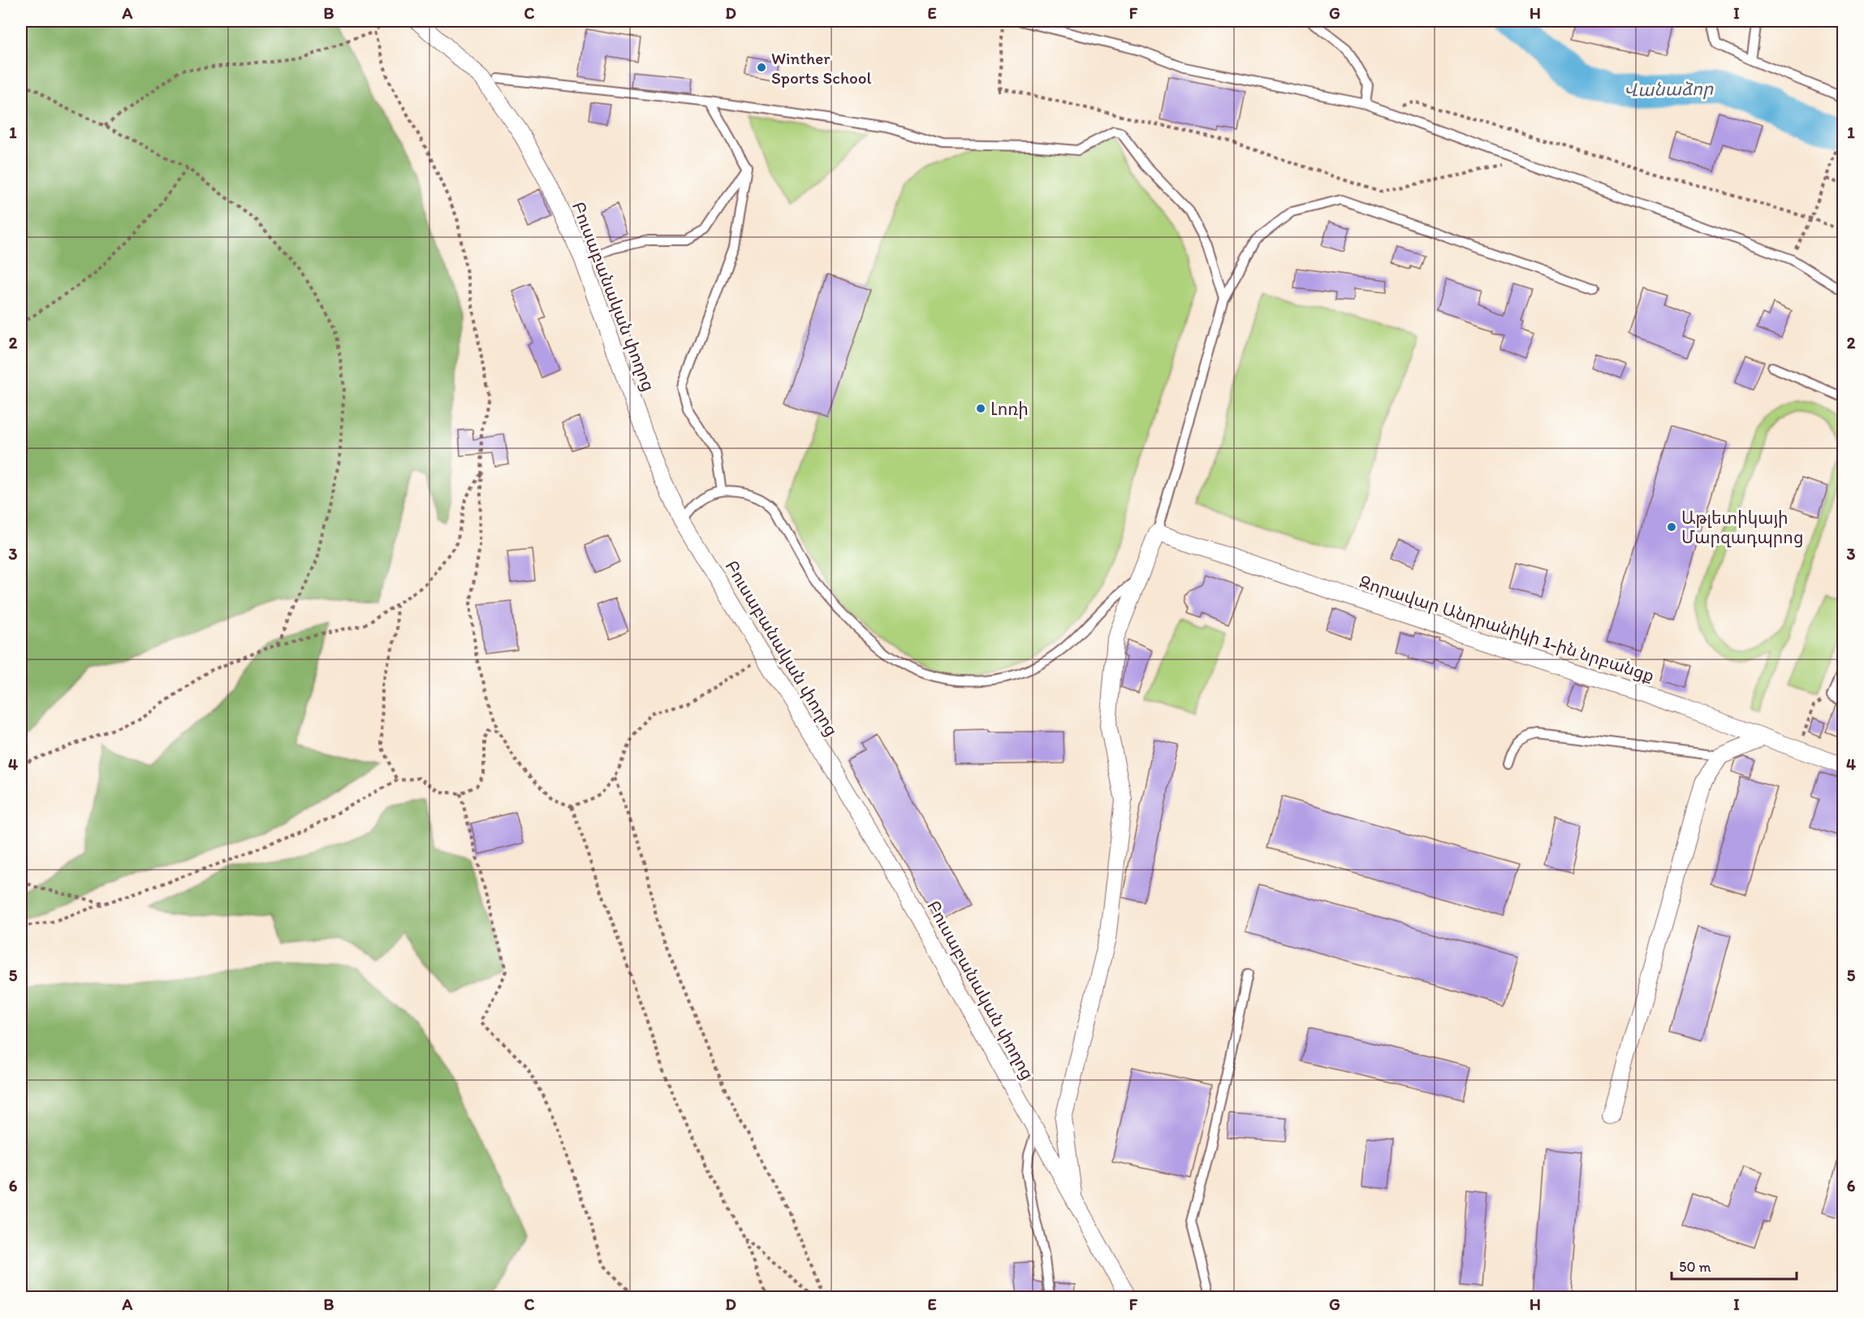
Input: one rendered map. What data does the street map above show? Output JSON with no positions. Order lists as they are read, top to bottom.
{
  "streets": {
    "street": ["Բուսաբանական փողոց", "Զորավար Անդրանիկի 1-ին նրբանցք"]
  },
  "water": ["Վանաձոր"],
  "places": ["Winther Sports School", "Լոռի", "Աթլետիկայի Մարզադպրոց"],
  "scale_bar": "50 m",
  "grid": {
    "columns": [
      "A",
      "B",
      "C",
      "D",
      "E",
      "F",
      "G",
      "H",
      "I"
    ],
    "rows": [
      "1",
      "2",
      "3",
      "4",
      "5",
      "6"
    ]
  }
}
